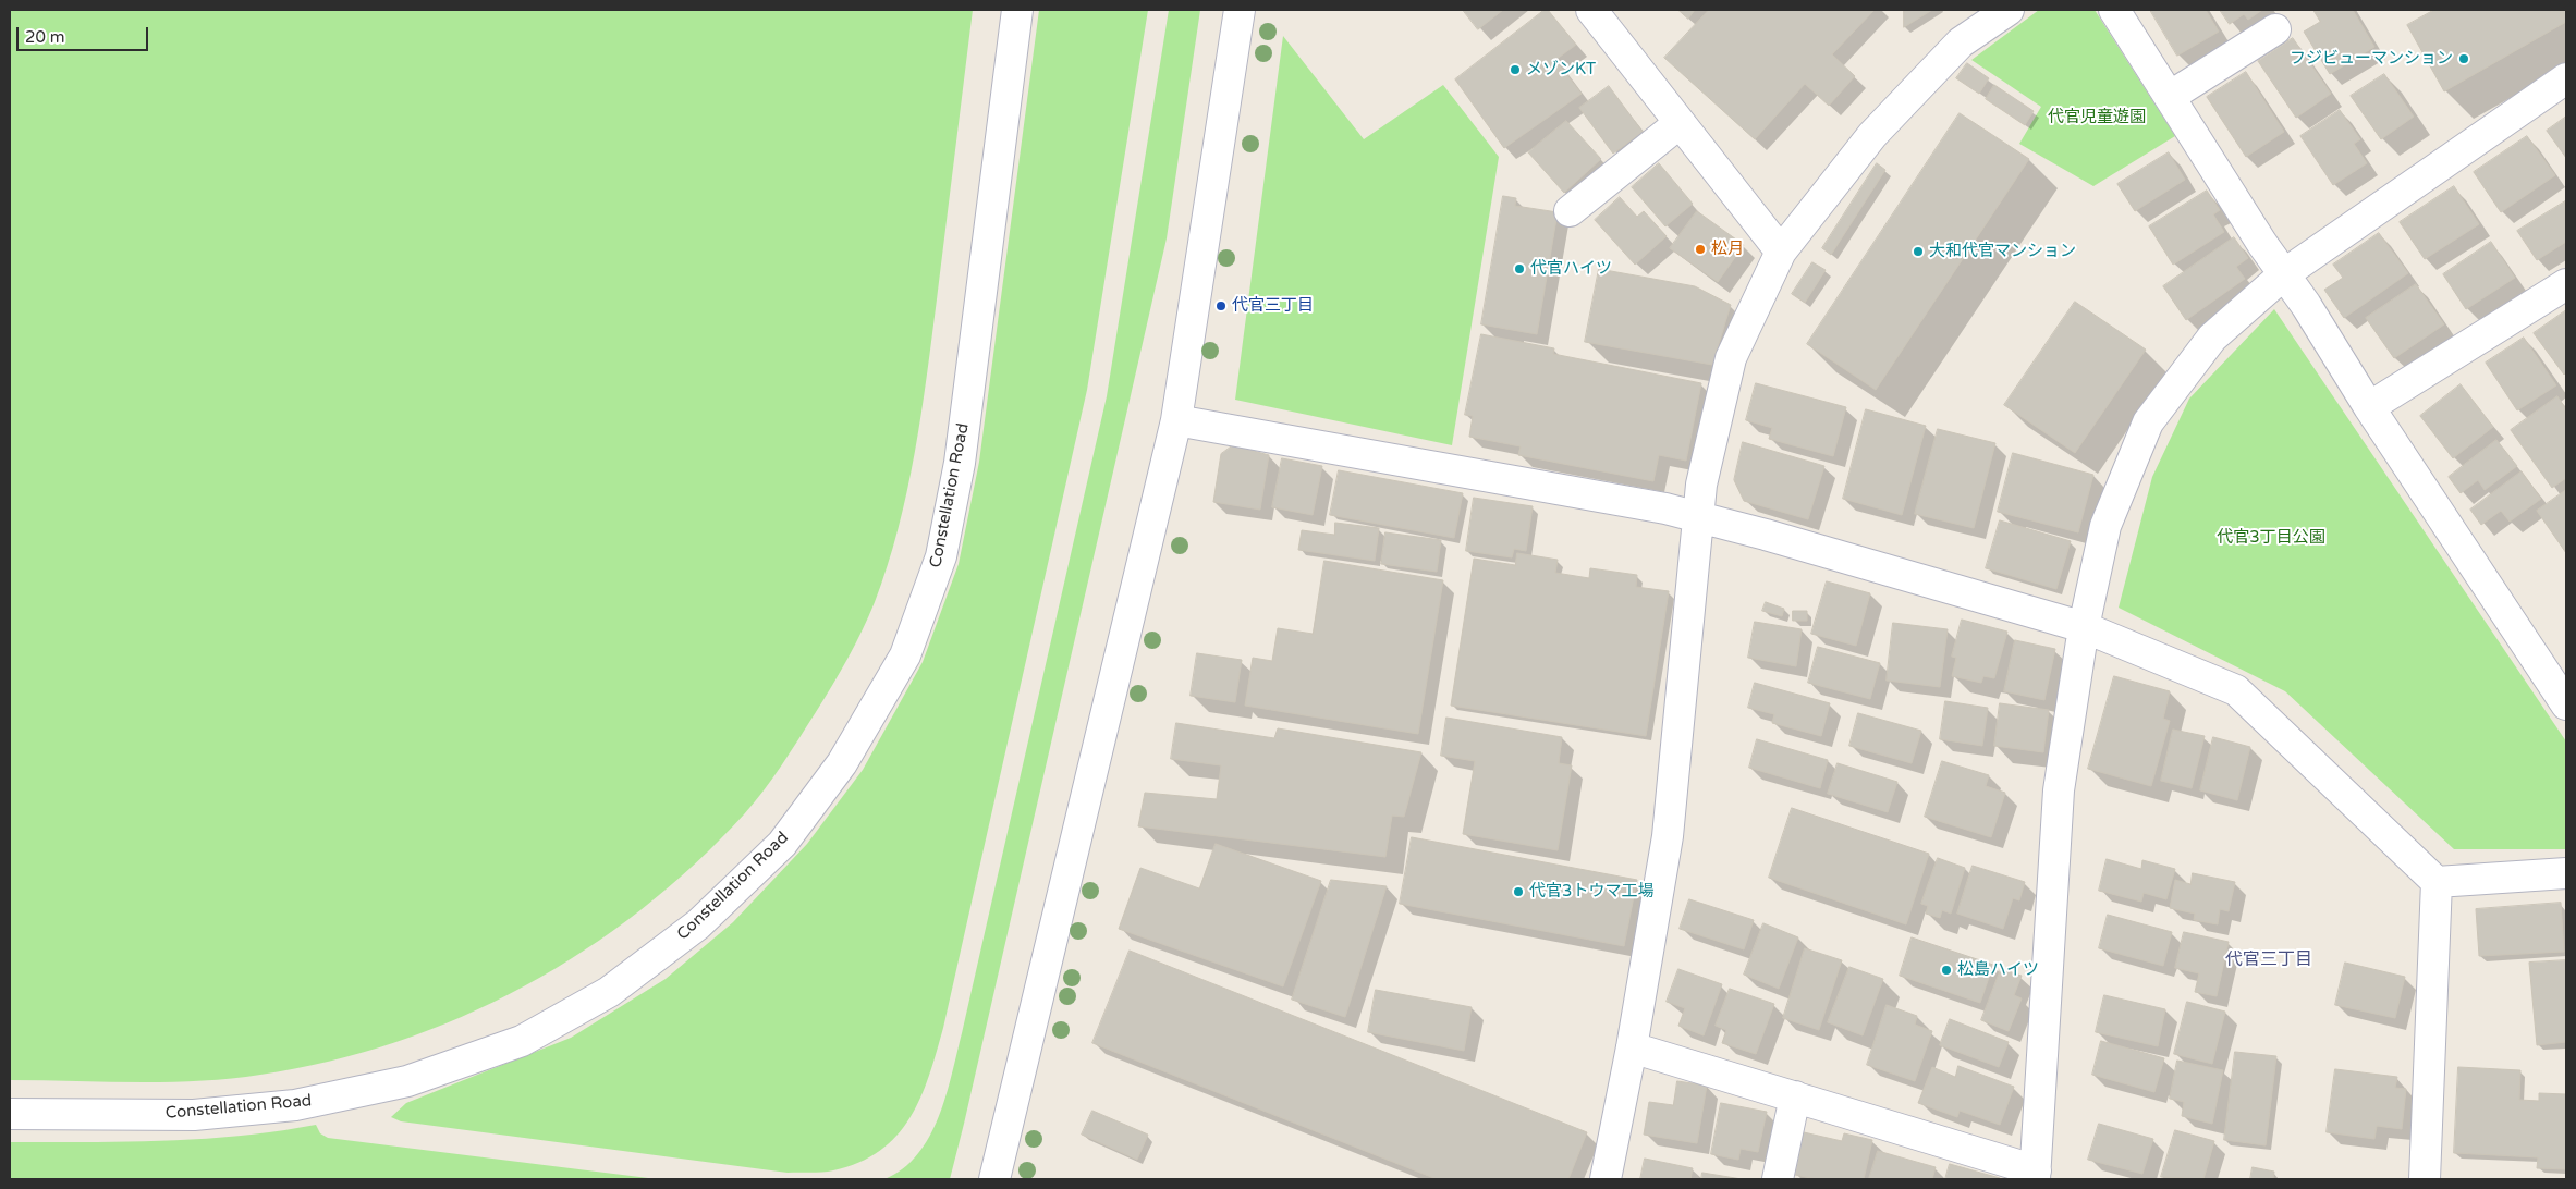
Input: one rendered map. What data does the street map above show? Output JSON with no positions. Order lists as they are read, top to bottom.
{
  "streets": {
    "street": ["Constellation Road"]
  },
  "districts": ["代官三丁目"],
  "parks": ["代官児童遊園", "代官3丁目公園"],
  "places": [
    "フジビューマンション",
    "メゾンKT",
    "松月",
    "大和代官マンション",
    "代官ハイツ",
    "代官三丁目",
    "代官3トウマ工場",
    "松島ハイツ"
  ],
  "scale_bar": "20 m"
}
